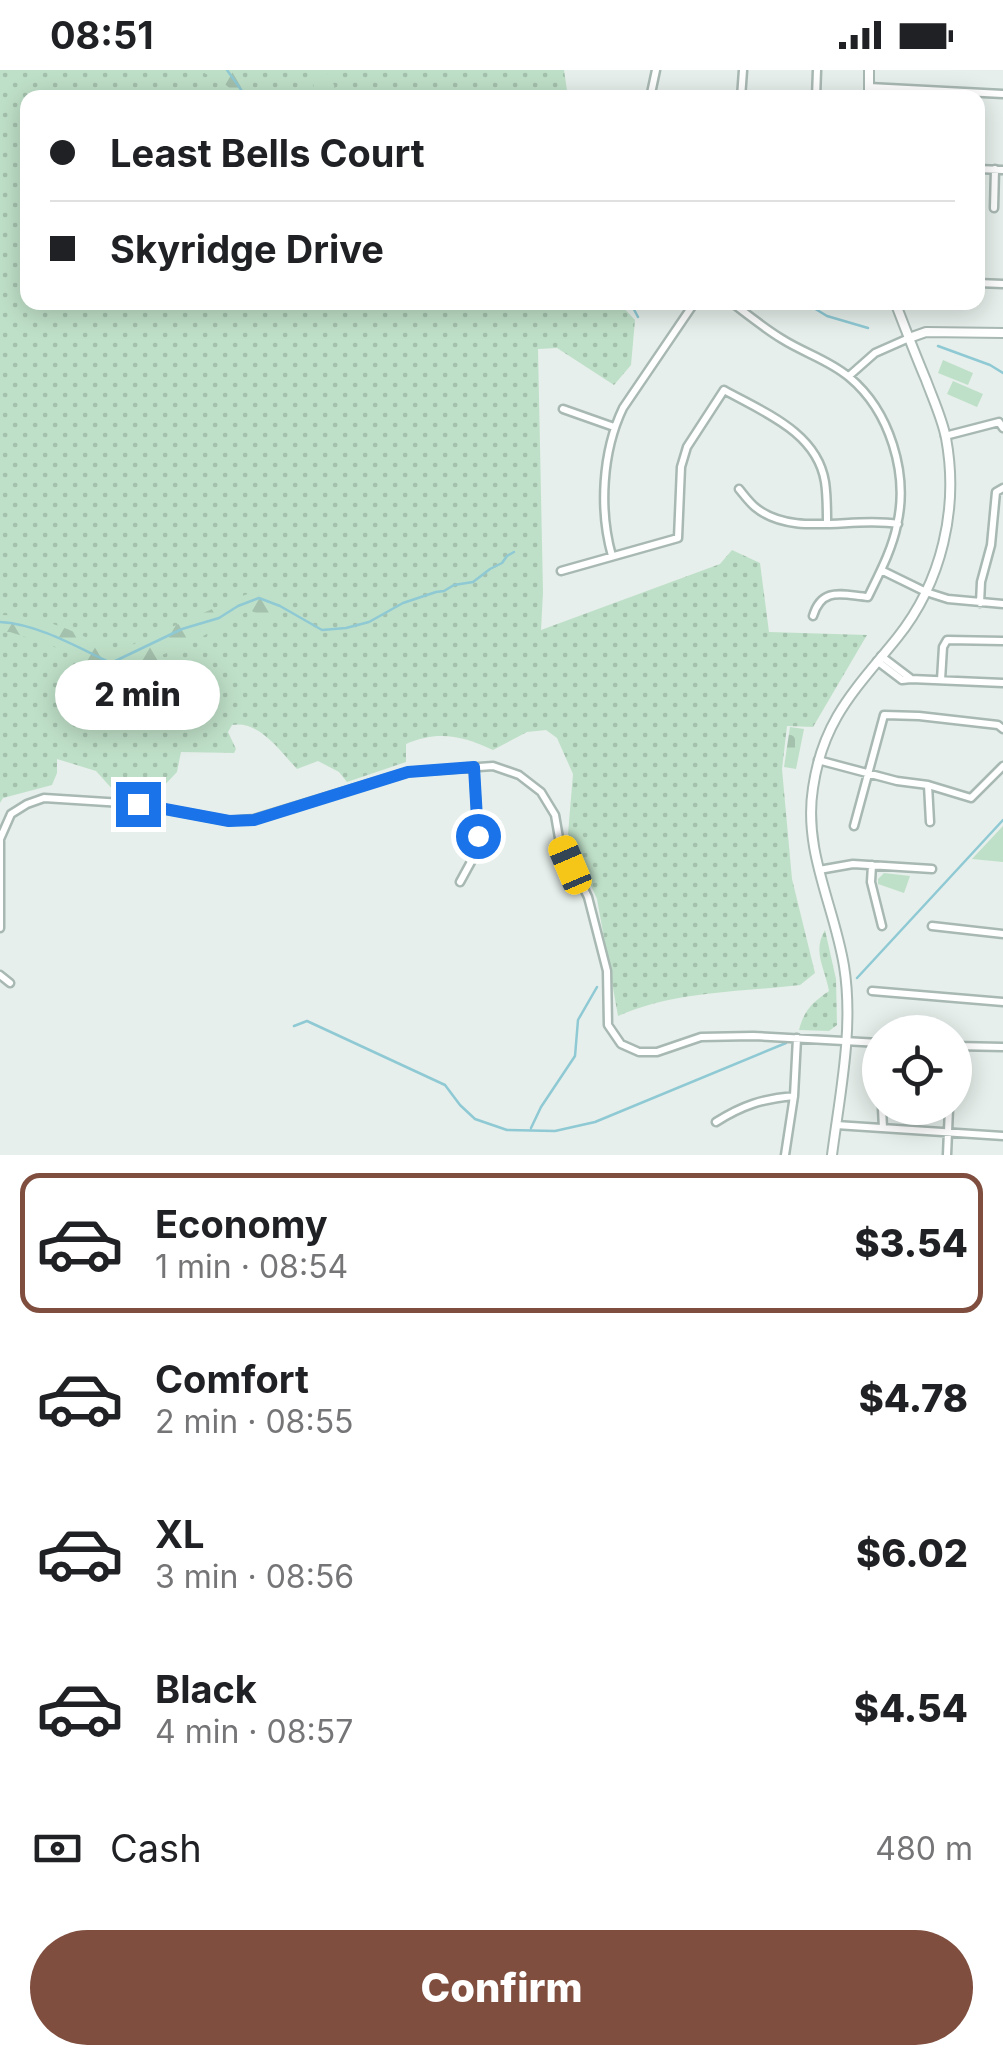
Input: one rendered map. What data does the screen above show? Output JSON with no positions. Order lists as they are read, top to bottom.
{
  "page": {
    "status": "08:51",
    "banner": ["Least Bells Court", "Skyridge Drive"],
    "bubble": "2 min",
    "list": [
      {
        "name": "Economy",
        "note": "1 min · 08:54",
        "value": "$3.54"
      },
      {
        "name": "Comfort",
        "note": "2 min · 08:55",
        "value": "$4.78"
      },
      {
        "name": "XL",
        "note": "3 min · 08:56",
        "value": "$6.02"
      },
      {
        "name": "Black",
        "note": "4 min · 08:57",
        "value": "$4.54"
      }
    ],
    "pay": ["Cash", "480 m"],
    "buttons": "Confirm"
  }
}
